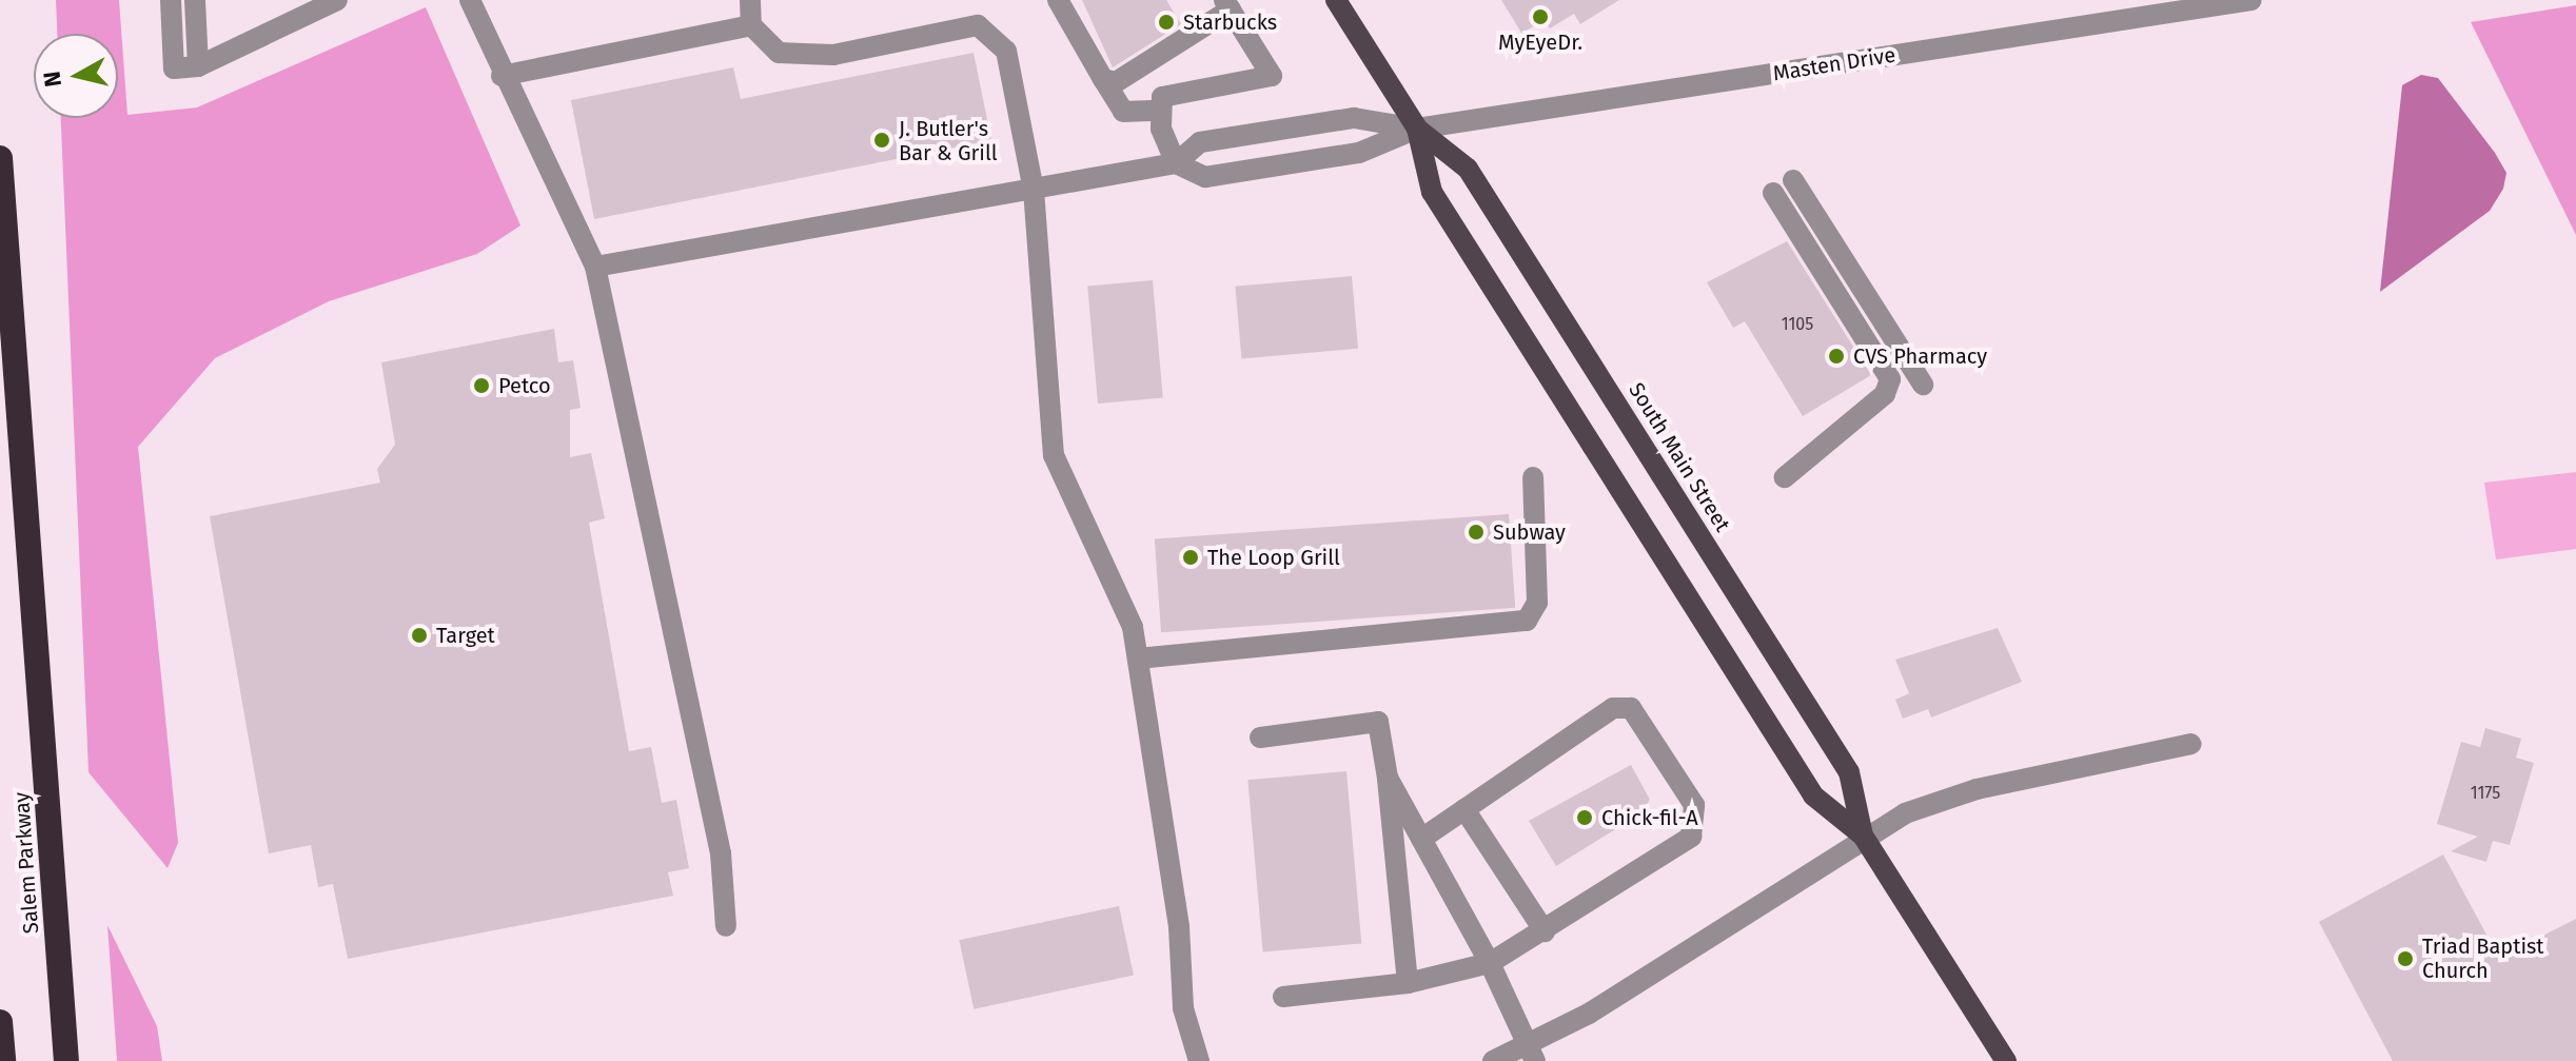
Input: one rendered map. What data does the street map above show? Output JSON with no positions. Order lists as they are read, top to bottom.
{
  "streets": {
    "highway": ["Salem Parkway"],
    "main road": ["South Main Street"],
    "street": ["Masten Drive"]
  },
  "crossings": [
    ["Masten Drive", "South Main Street"]
  ],
  "places": [
    "MyEyeDr.",
    "Starbucks",
    "J. Butler's Bar & Grill",
    "CVS Pharmacy",
    "Petco",
    "Subway",
    "The Loop Grill",
    "Target",
    "Chick-fil-A",
    "Triad Baptist Church"
  ],
  "house_numbers": ["1105", "1175"],
  "north": "left"
}
